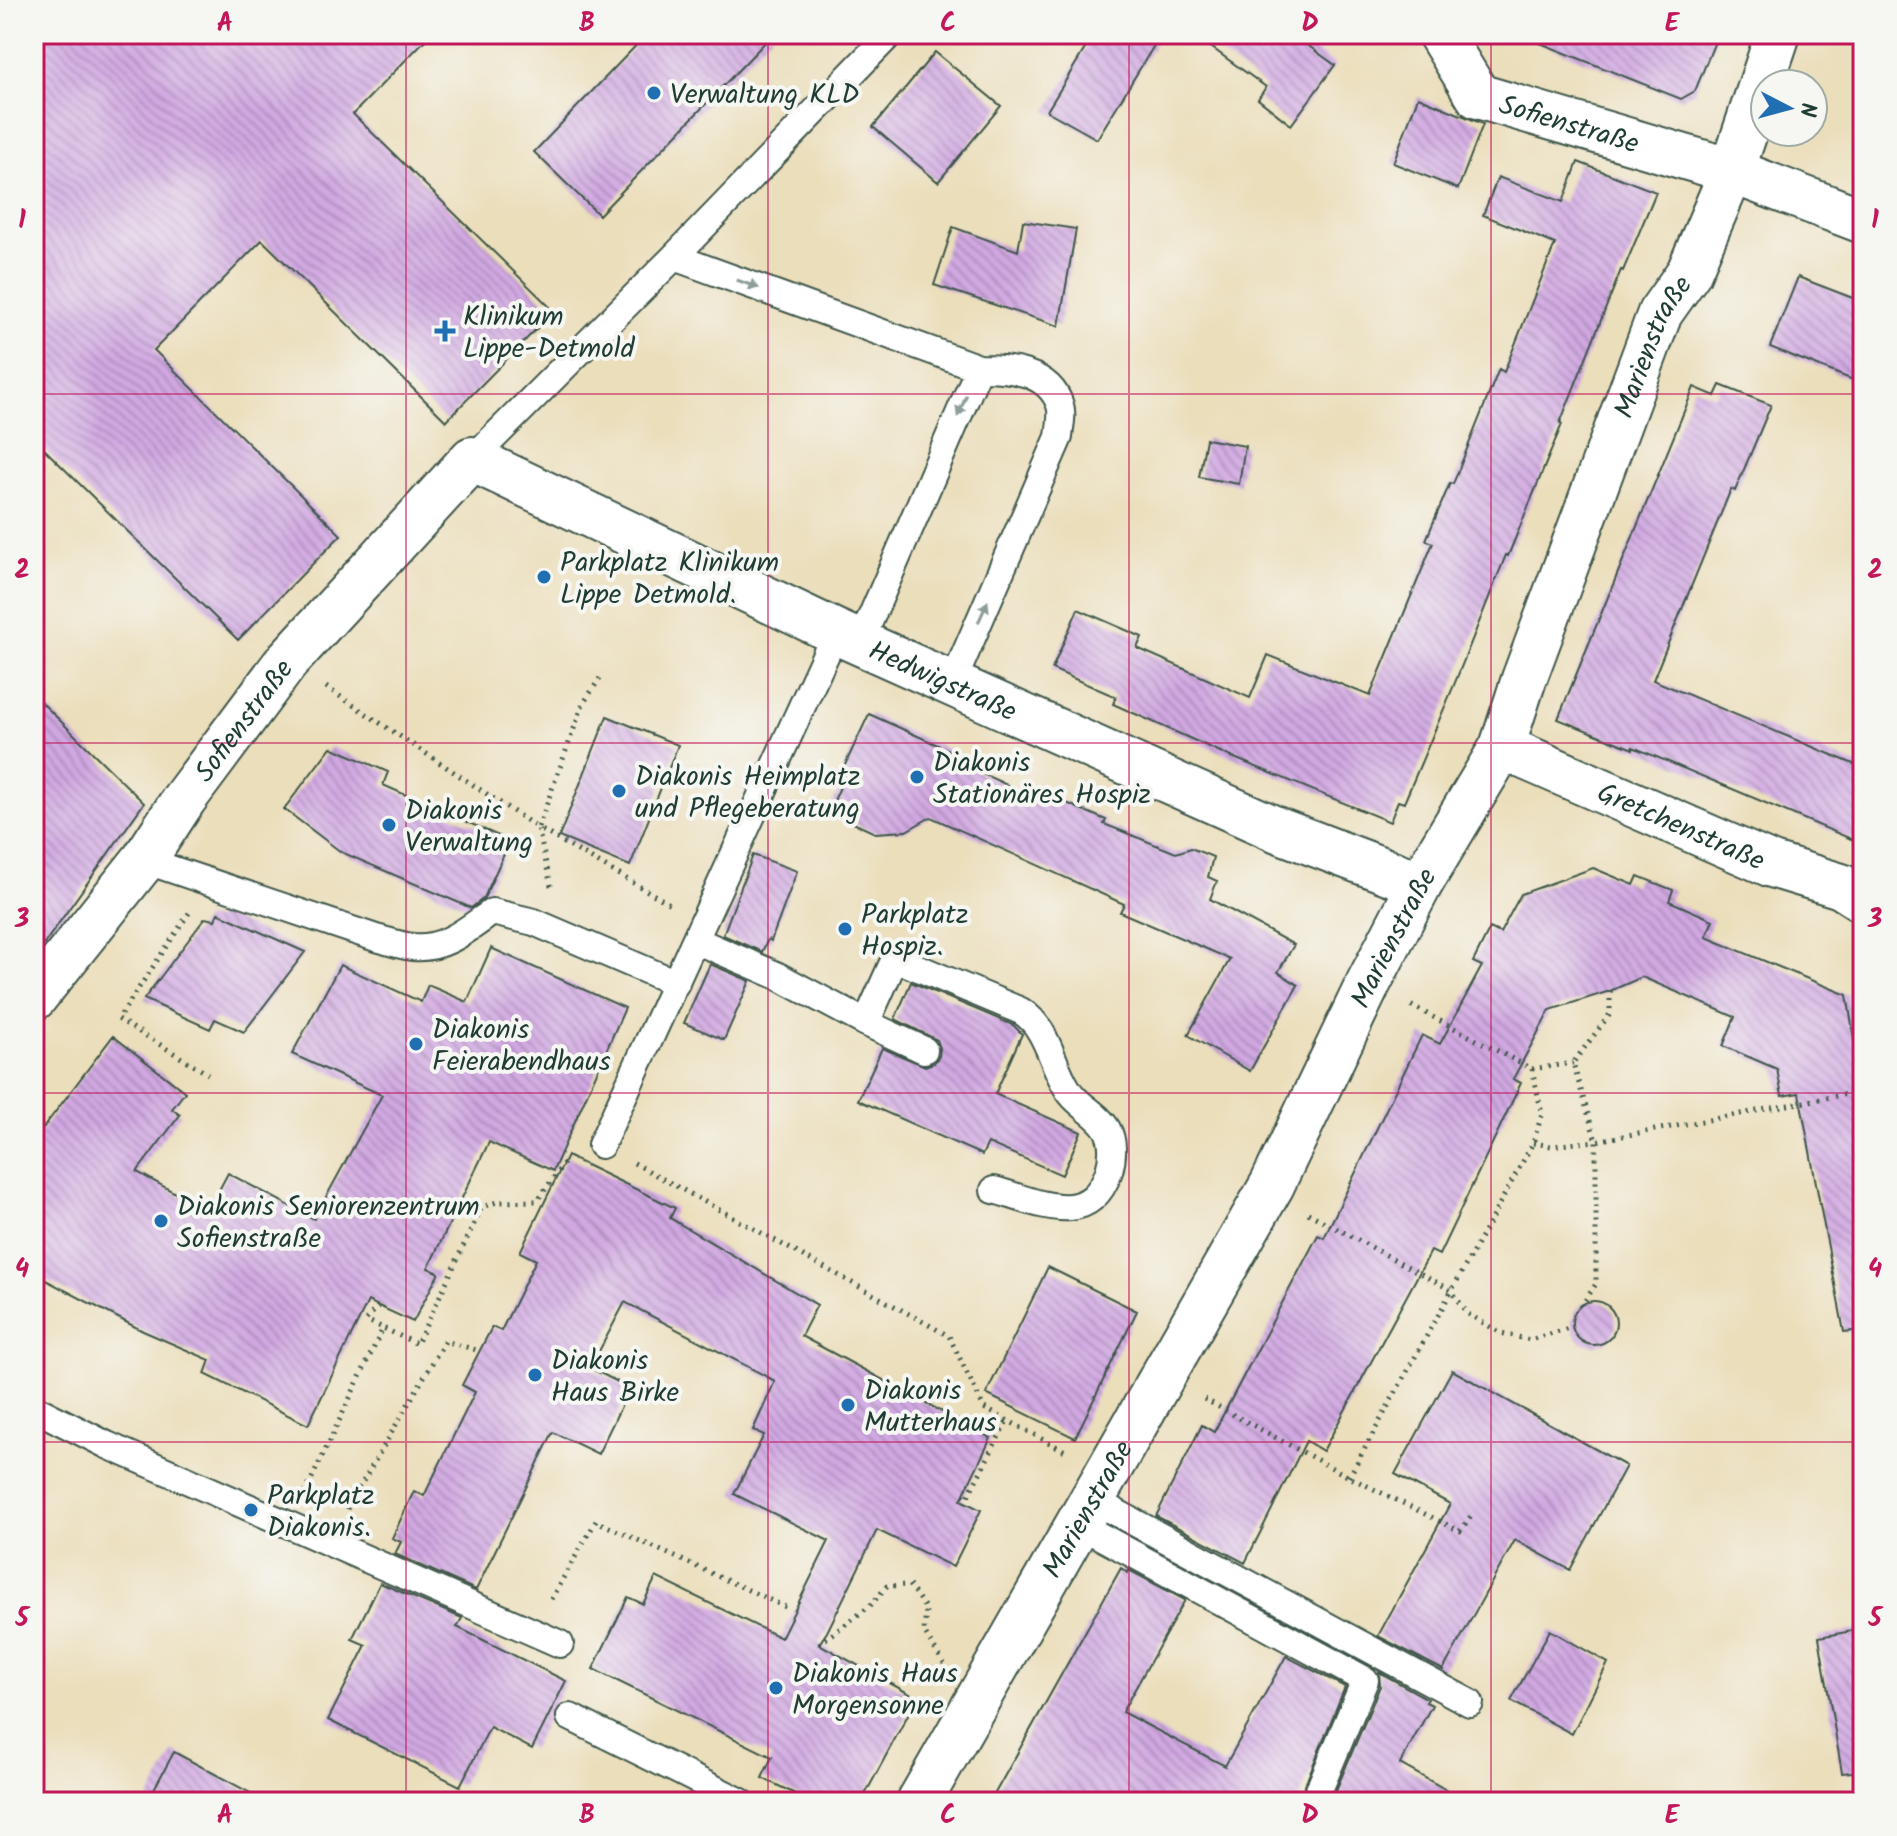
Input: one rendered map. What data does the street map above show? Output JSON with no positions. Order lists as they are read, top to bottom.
{
  "streets": {
    "street": [
      "Sofienstraße",
      "Marienstraße",
      "Hedwigstraße",
      "Gretchenstraße"
    ]
  },
  "crossings": [
    ["Sofienstraße", "Marienstraße"],
    ["Sofienstraße", "Hedwigstraße"],
    ["Marienstraße", "Hedwigstraße"],
    ["Marienstraße", "Gretchenstraße"]
  ],
  "places": {
    "other": [
      "Verwaltung KLD",
      "Parkplatz Klinikum Lippe Detmold.",
      "Diakonis Stationäres Hospiz",
      "Diakonis Heimplatz und Pflegeberatung",
      "Diakonis Verwaltung",
      "Parkplatz Hospiz.",
      "Diakonis Feierabendhaus",
      "Diakonis Seniorenzentrum Sofienstraße",
      "Diakonis Haus Birke",
      "Diakonis Mutterhaus",
      "Parkplatz Diakonis.",
      "Diakonis Haus Morgensonne"
    ],
    "health": ["Klinikum Lippe-Detmold"]
  },
  "north": "right",
  "grid": {
    "columns": [
      "A",
      "B",
      "C",
      "D",
      "E"
    ],
    "rows": [
      "1",
      "2",
      "3",
      "4",
      "5"
    ]
  }
}
